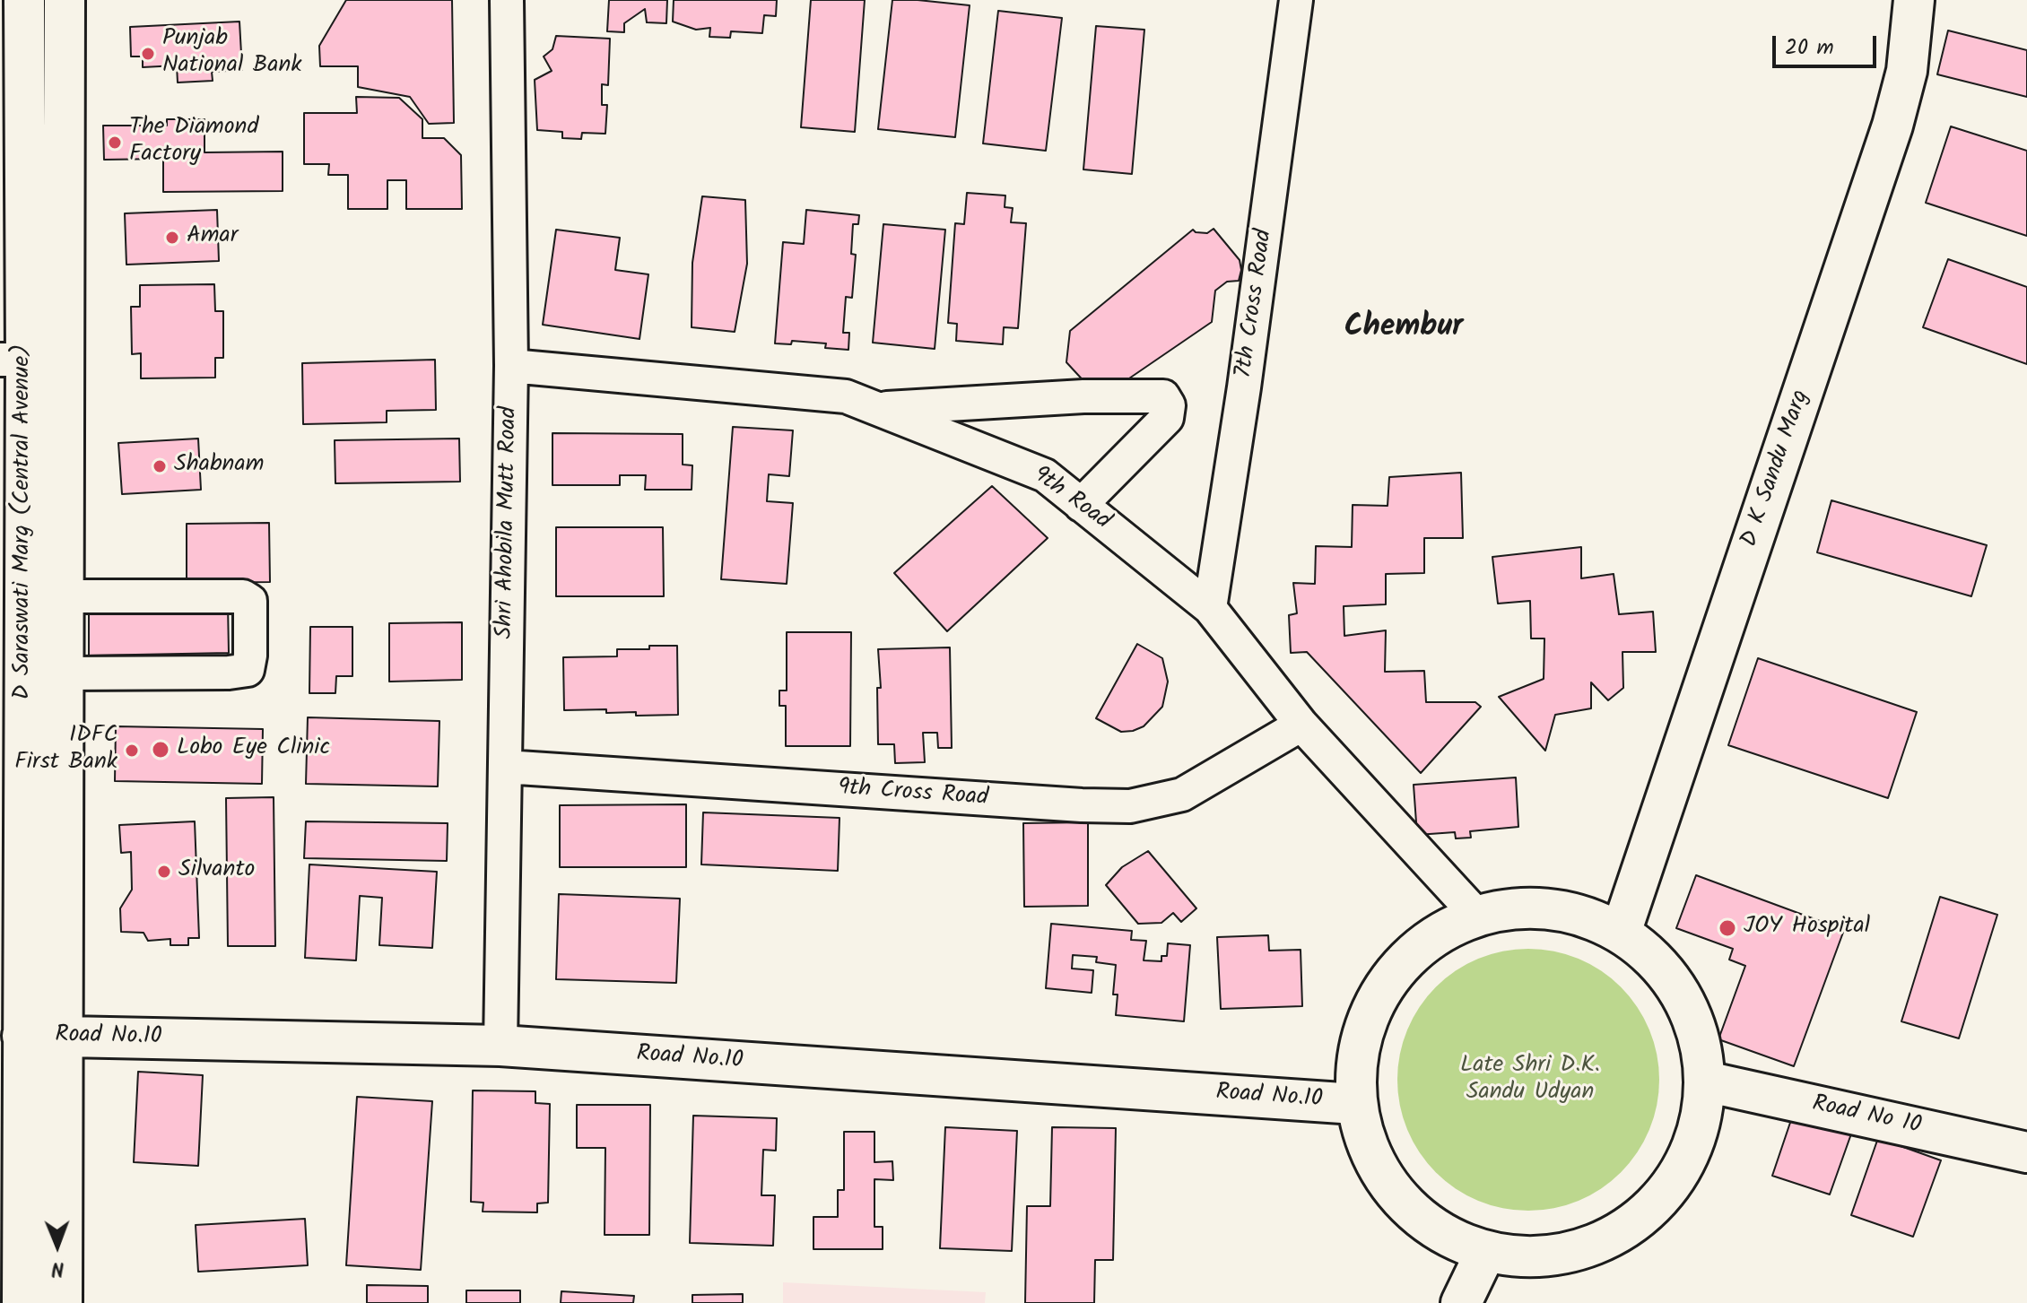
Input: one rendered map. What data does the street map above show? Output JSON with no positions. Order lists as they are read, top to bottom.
{
  "streets": {
    "main road": [
      "D K Sandu Marg",
      "D Saraswati Marg (Central Avenue)",
      "Road No.10",
      "Road No 10"
    ],
    "street": [
      "7th Cross Road",
      "9th Road",
      "Shri Ahobila Mutt Road",
      "9th Cross Road"
    ]
  },
  "crossings": [
    ["7th Cross Road", "9th Road"],
    ["9th Road", "Shri Ahobila Mutt Road"],
    ["9th Road", "9th Cross Road"],
    ["D Saraswati Marg (Central Avenue)", "Road No.10"],
    ["Shri Ahobila Mutt Road", "9th Cross Road"],
    ["Shri Ahobila Mutt Road", "Road No.10"]
  ],
  "districts": ["Chembur"],
  "parks": ["Late Shri D.K. Sandu Udyan"],
  "places": [
    "Punjab National Bank",
    "The Diamond Factory",
    "Amar",
    "Shabnam",
    "Lobo Eye Clinic",
    "IDFC First Bank",
    "Silvanto",
    "JOY Hospital"
  ],
  "scale_bar": "20 m",
  "north": "bottom"
}
